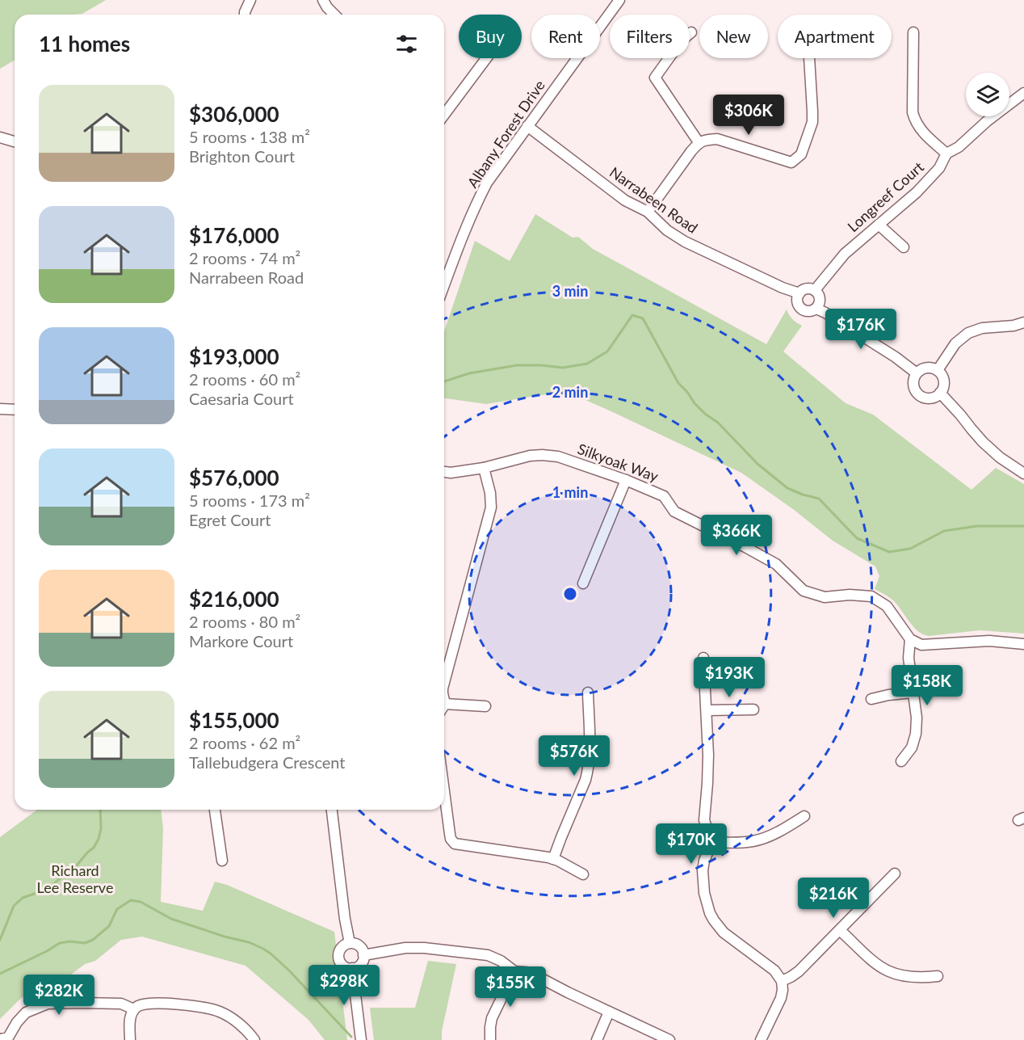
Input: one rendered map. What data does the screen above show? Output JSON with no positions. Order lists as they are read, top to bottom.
{
  "streets": {
    "street": [
      "Albany Forest Drive",
      "Longreef Court",
      "Narrabeen Road",
      "Silkyoak Way"
    ]
  },
  "crossings": [
    ["Albany Forest Drive", "Narrabeen Road"],
    ["Longreef Court", "Narrabeen Road"]
  ],
  "parks": ["Richard Lee Reserve"],
  "page": {
    "chip": [
      "Buy",
      "Rent",
      "Filters",
      "New",
      "Apartment"
    ],
    "heading": "11 homes",
    "list": [
      {
        "name": "$306,000",
        "note": "5 rooms · 138 m² · Brighton Court"
      },
      {
        "name": "$176,000",
        "note": "2 rooms · 74 m² · Narrabeen Road"
      },
      {
        "name": "$193,000",
        "note": "2 rooms · 60 m² · Caesaria Court"
      },
      {
        "name": "$576,000",
        "note": "5 rooms · 173 m² · Egret Court"
      },
      {
        "name": "$216,000",
        "note": "2 rooms · 80 m² · Markore Court"
      },
      {
        "name": "$155,000",
        "note": "2 rooms · 62 m² · Tallebudgera Crescent"
      }
    ],
    "price": [
      "$306K",
      "$176K",
      "$366K",
      "$193K",
      "$158K",
      "$576K",
      "$170K",
      "$216K",
      "$298K",
      "$155K",
      "$282K"
    ]
  },
  "rings": ["3 min", "2 min", "1 min"]
}
